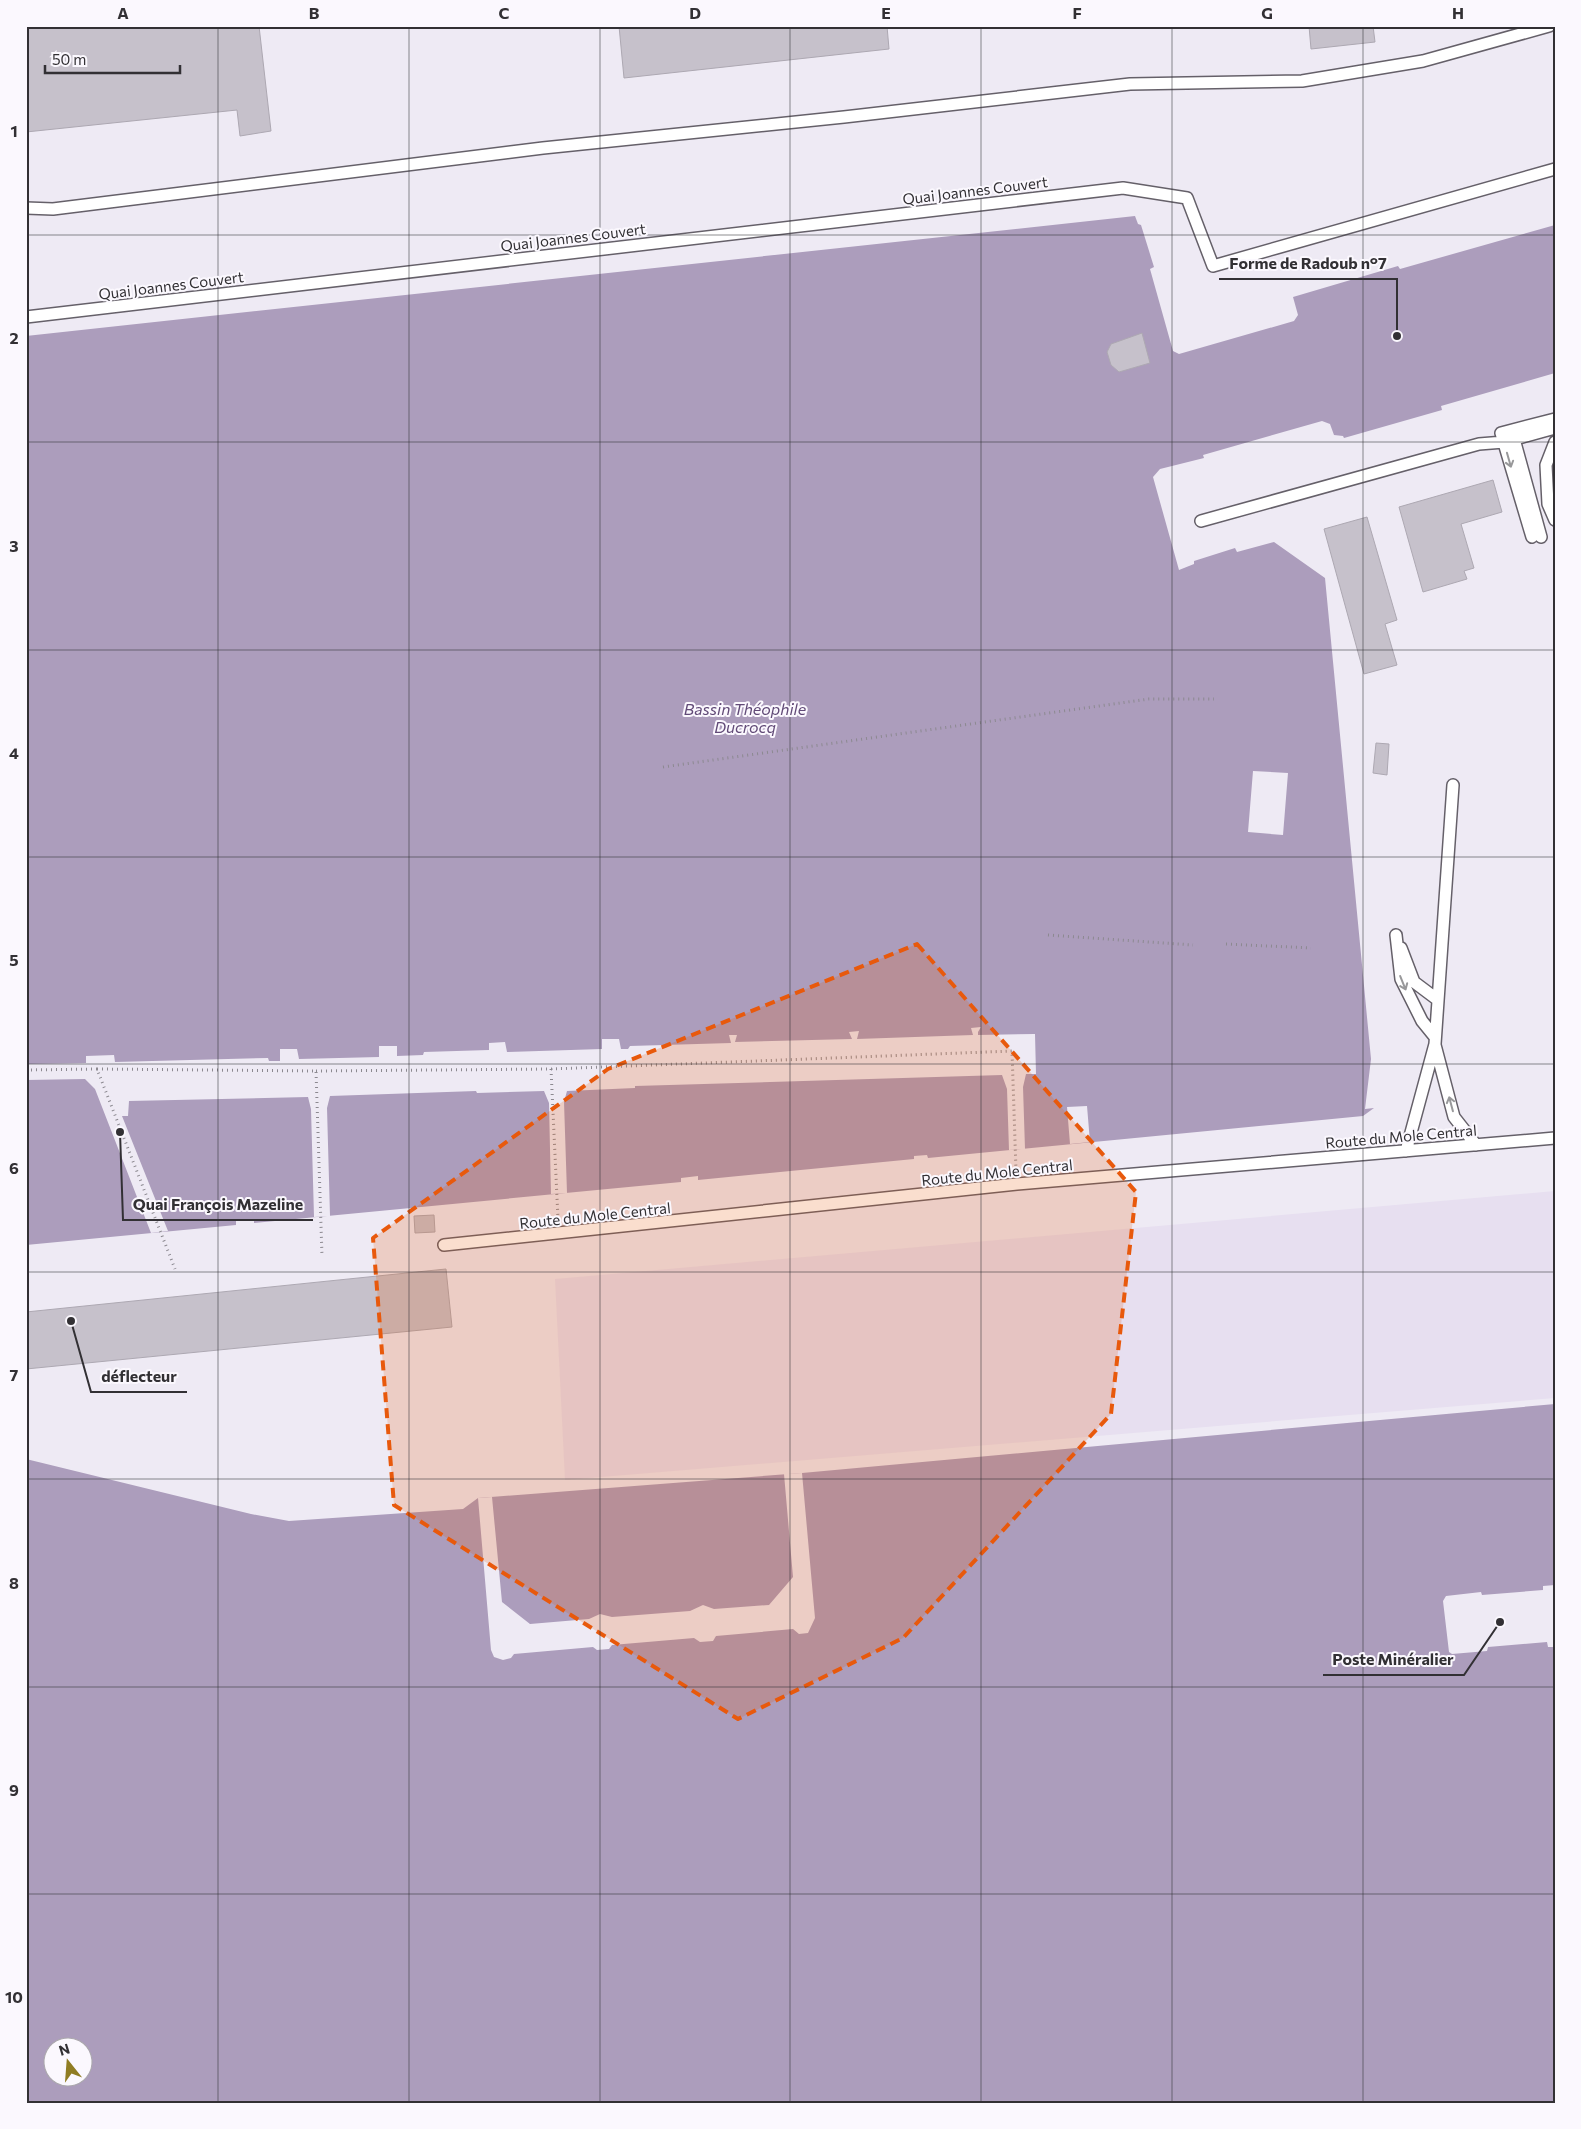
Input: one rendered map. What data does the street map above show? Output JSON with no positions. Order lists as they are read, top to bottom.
{
  "streets": {
    "lane": ["Quai Joannes Couvert", "Route du Mole Central"]
  },
  "water": ["Bassin Théophile Ducrocq"],
  "places": [
    "Forme de Radoub n°7",
    "Quai François Mazeline",
    "déflecteur",
    "Poste Minéralier"
  ],
  "scale_bar": "50 m",
  "north": "top",
  "grid": {
    "columns": [
      "A",
      "B",
      "C",
      "D",
      "E",
      "F",
      "G",
      "H"
    ],
    "rows": [
      "1",
      "2",
      "3",
      "4",
      "5",
      "6",
      "7",
      "8",
      "9",
      "10"
    ]
  }
}
